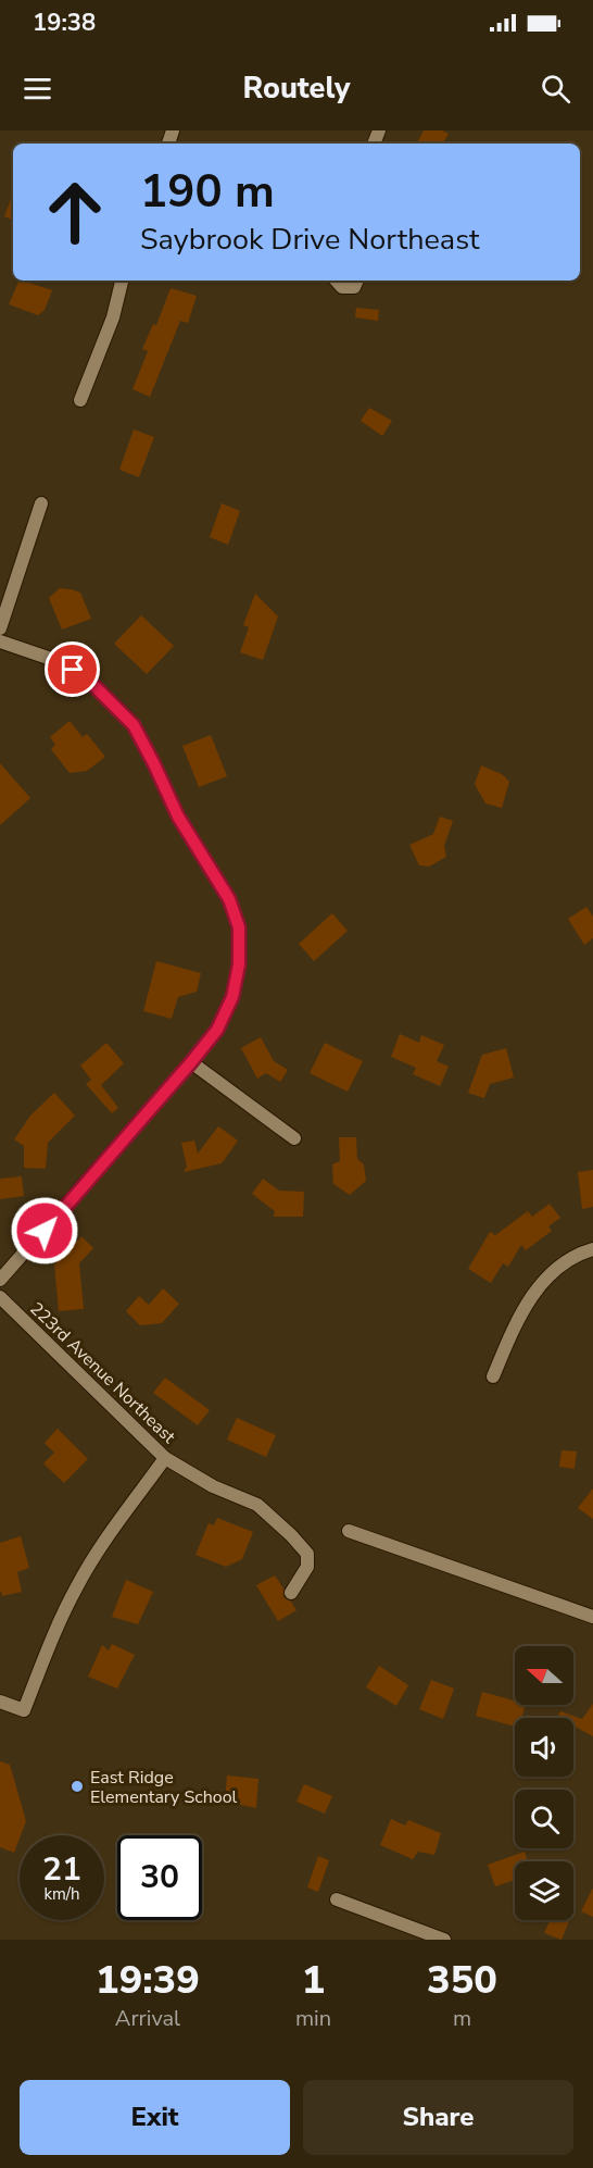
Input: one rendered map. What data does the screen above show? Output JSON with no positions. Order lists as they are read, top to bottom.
{
  "streets": {
    "street": ["223rd Avenue Northeast"]
  },
  "places": ["East Ridge Elementary School"],
  "north": "left",
  "page": {
    "status": "19:38",
    "header": "Routely",
    "turn": ["190 m", "Saybrook Drive Northeast"],
    "speed": "21 km/h",
    "limit": "30",
    "eta": [
      "19:39",
      "Arrival",
      "1",
      "min",
      "350",
      "m"
    ],
    "buttons": ["Exit", "Share"]
  }
}
